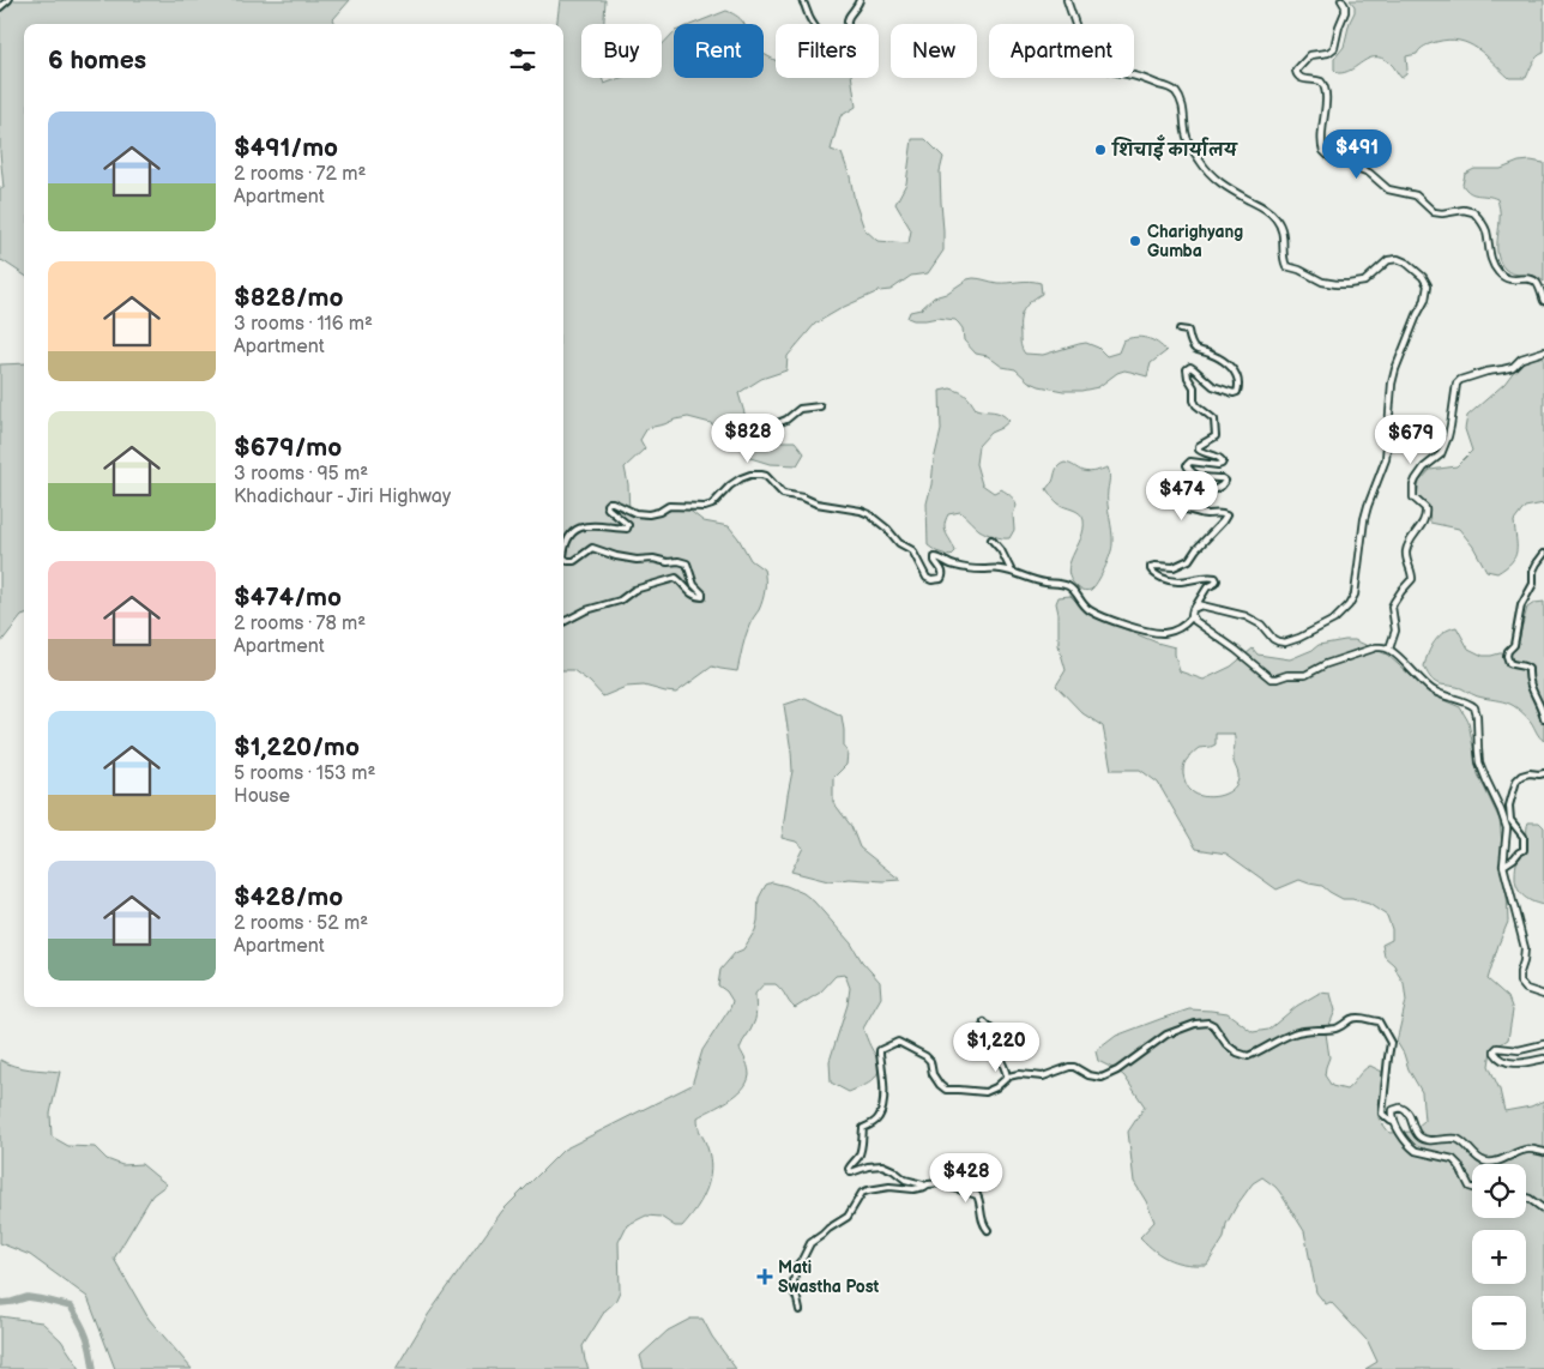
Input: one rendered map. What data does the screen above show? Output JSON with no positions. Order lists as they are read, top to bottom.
{
  "places": {
    "other": ["शिचाइँ कार्यालय", "Charighyang Gumba"],
    "health": ["Mati Swastha Post"]
  },
  "page": {
    "chip": [
      "Buy",
      "Rent",
      "Filters",
      "New",
      "Apartment"
    ],
    "heading": "6 homes",
    "list": [
      {
        "name": "$491/mo",
        "note": "2 rooms · 72 m² · Apartment"
      },
      {
        "name": "$828/mo",
        "note": "3 rooms · 116 m² · Apartment"
      },
      {
        "name": "$679/mo",
        "note": "3 rooms · 95 m² · Khadichaur - Jiri Highway"
      },
      {
        "name": "$474/mo",
        "note": "2 rooms · 78 m² · Apartment"
      },
      {
        "name": "$1,220/mo",
        "note": "5 rooms · 153 m² · House"
      },
      {
        "name": "$428/mo",
        "note": "2 rooms · 52 m² · Apartment"
      }
    ],
    "price": [
      "$491",
      "$828",
      "$679",
      "$474",
      "$1,220",
      "$428"
    ],
    "map_buttons": ["+", "−"]
  }
}
